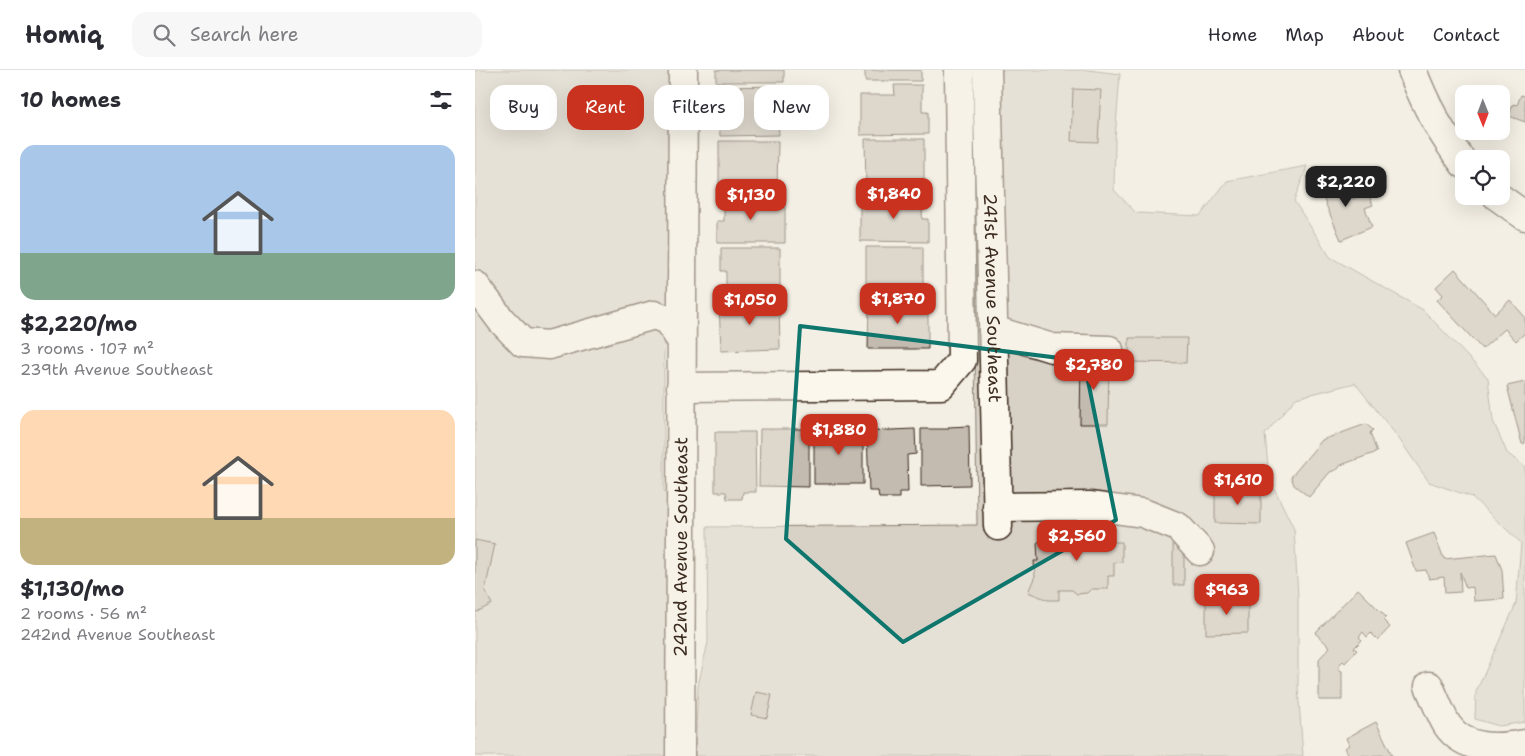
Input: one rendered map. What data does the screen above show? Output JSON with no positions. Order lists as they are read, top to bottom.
{
  "streets": {
    "street": ["241st Avenue Southeast", "242nd Avenue Southeast"]
  },
  "north": "bottom",
  "page": {
    "header": "Homiq",
    "search": "Search here",
    "nav": [
      "Home",
      "Map",
      "About",
      "Contact"
    ],
    "heading": "10 homes",
    "chip": [
      "Buy",
      "Rent",
      "Filters",
      "New"
    ],
    "list": [
      {
        "name": "$2,220/mo",
        "note": "3 rooms · 107 m² · 239th Avenue Southeast"
      },
      {
        "name": "$1,130/mo",
        "note": "2 rooms · 56 m² · 242nd Avenue Southeast"
      }
    ],
    "price": [
      "$2,220",
      "$1,840",
      "$1,130",
      "$1,870",
      "$1,050",
      "$2,780",
      "$1,880",
      "$1,610",
      "$2,560",
      "$963"
    ]
  }
}
